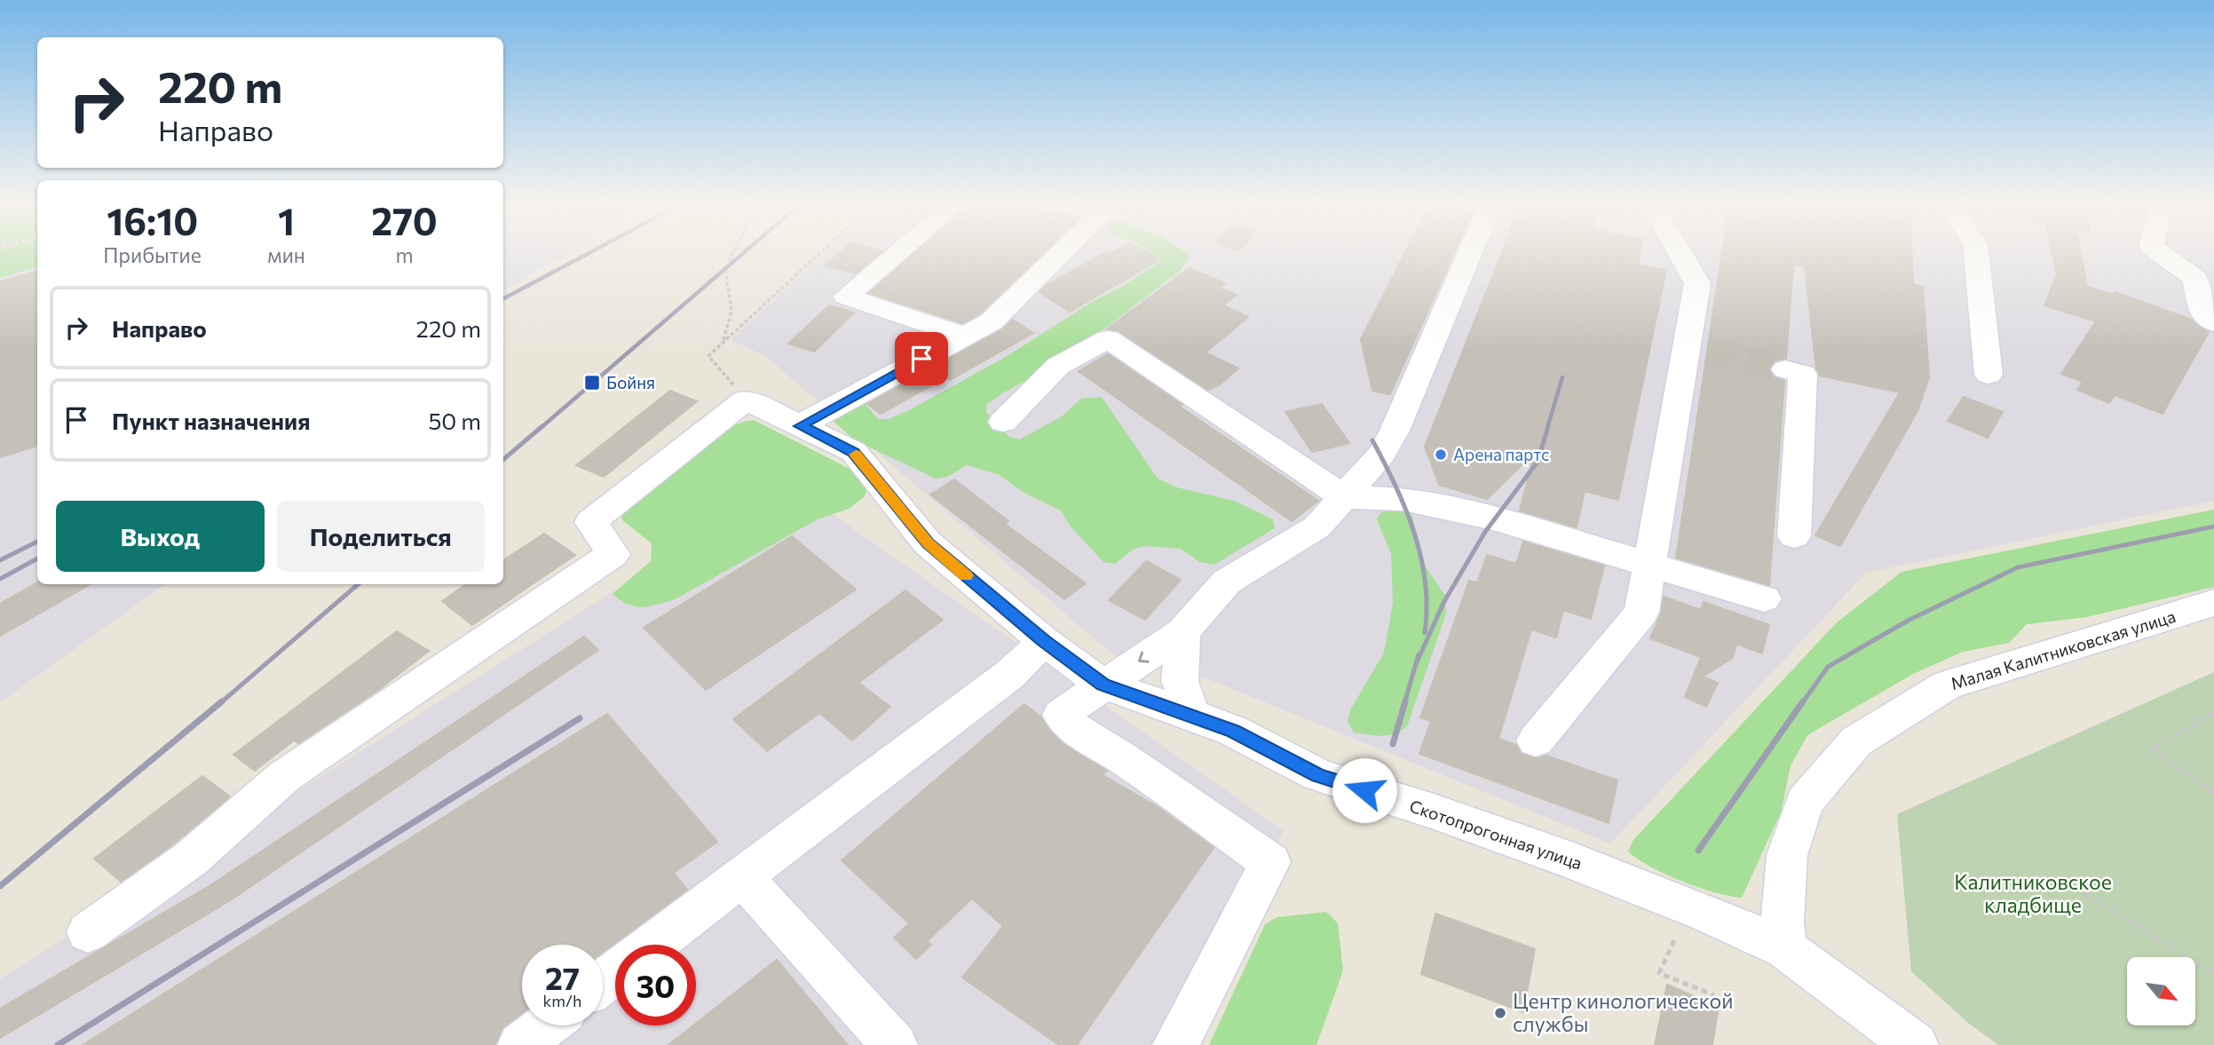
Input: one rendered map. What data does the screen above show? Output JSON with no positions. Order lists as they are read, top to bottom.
{
  "streets": {
    "street": ["Малая Калитниковская улица", "Скотопрогонная улица"]
  },
  "crossings": [
    ["Малая Калитниковская улица", "Скотопрогонная улица"]
  ],
  "parks": ["Калитниковское кладбище"],
  "places": {
    "transit": ["Бойня"],
    "other": ["Арена партс", "Центр кинологической службы"]
  },
  "north": "bottom right",
  "page": {
    "turn": ["220 m", "Направо"],
    "eta": [
      "16:10",
      "Прибытие",
      "1",
      "мин",
      "270",
      "m"
    ],
    "list": [
      {
        "name": "Направо",
        "value": "220 m"
      },
      {
        "name": "Пункт назначения",
        "value": "50 m"
      }
    ],
    "buttons": ["Выход", "Поделиться"],
    "speed": "27 km/h",
    "limit": "30"
  }
}
